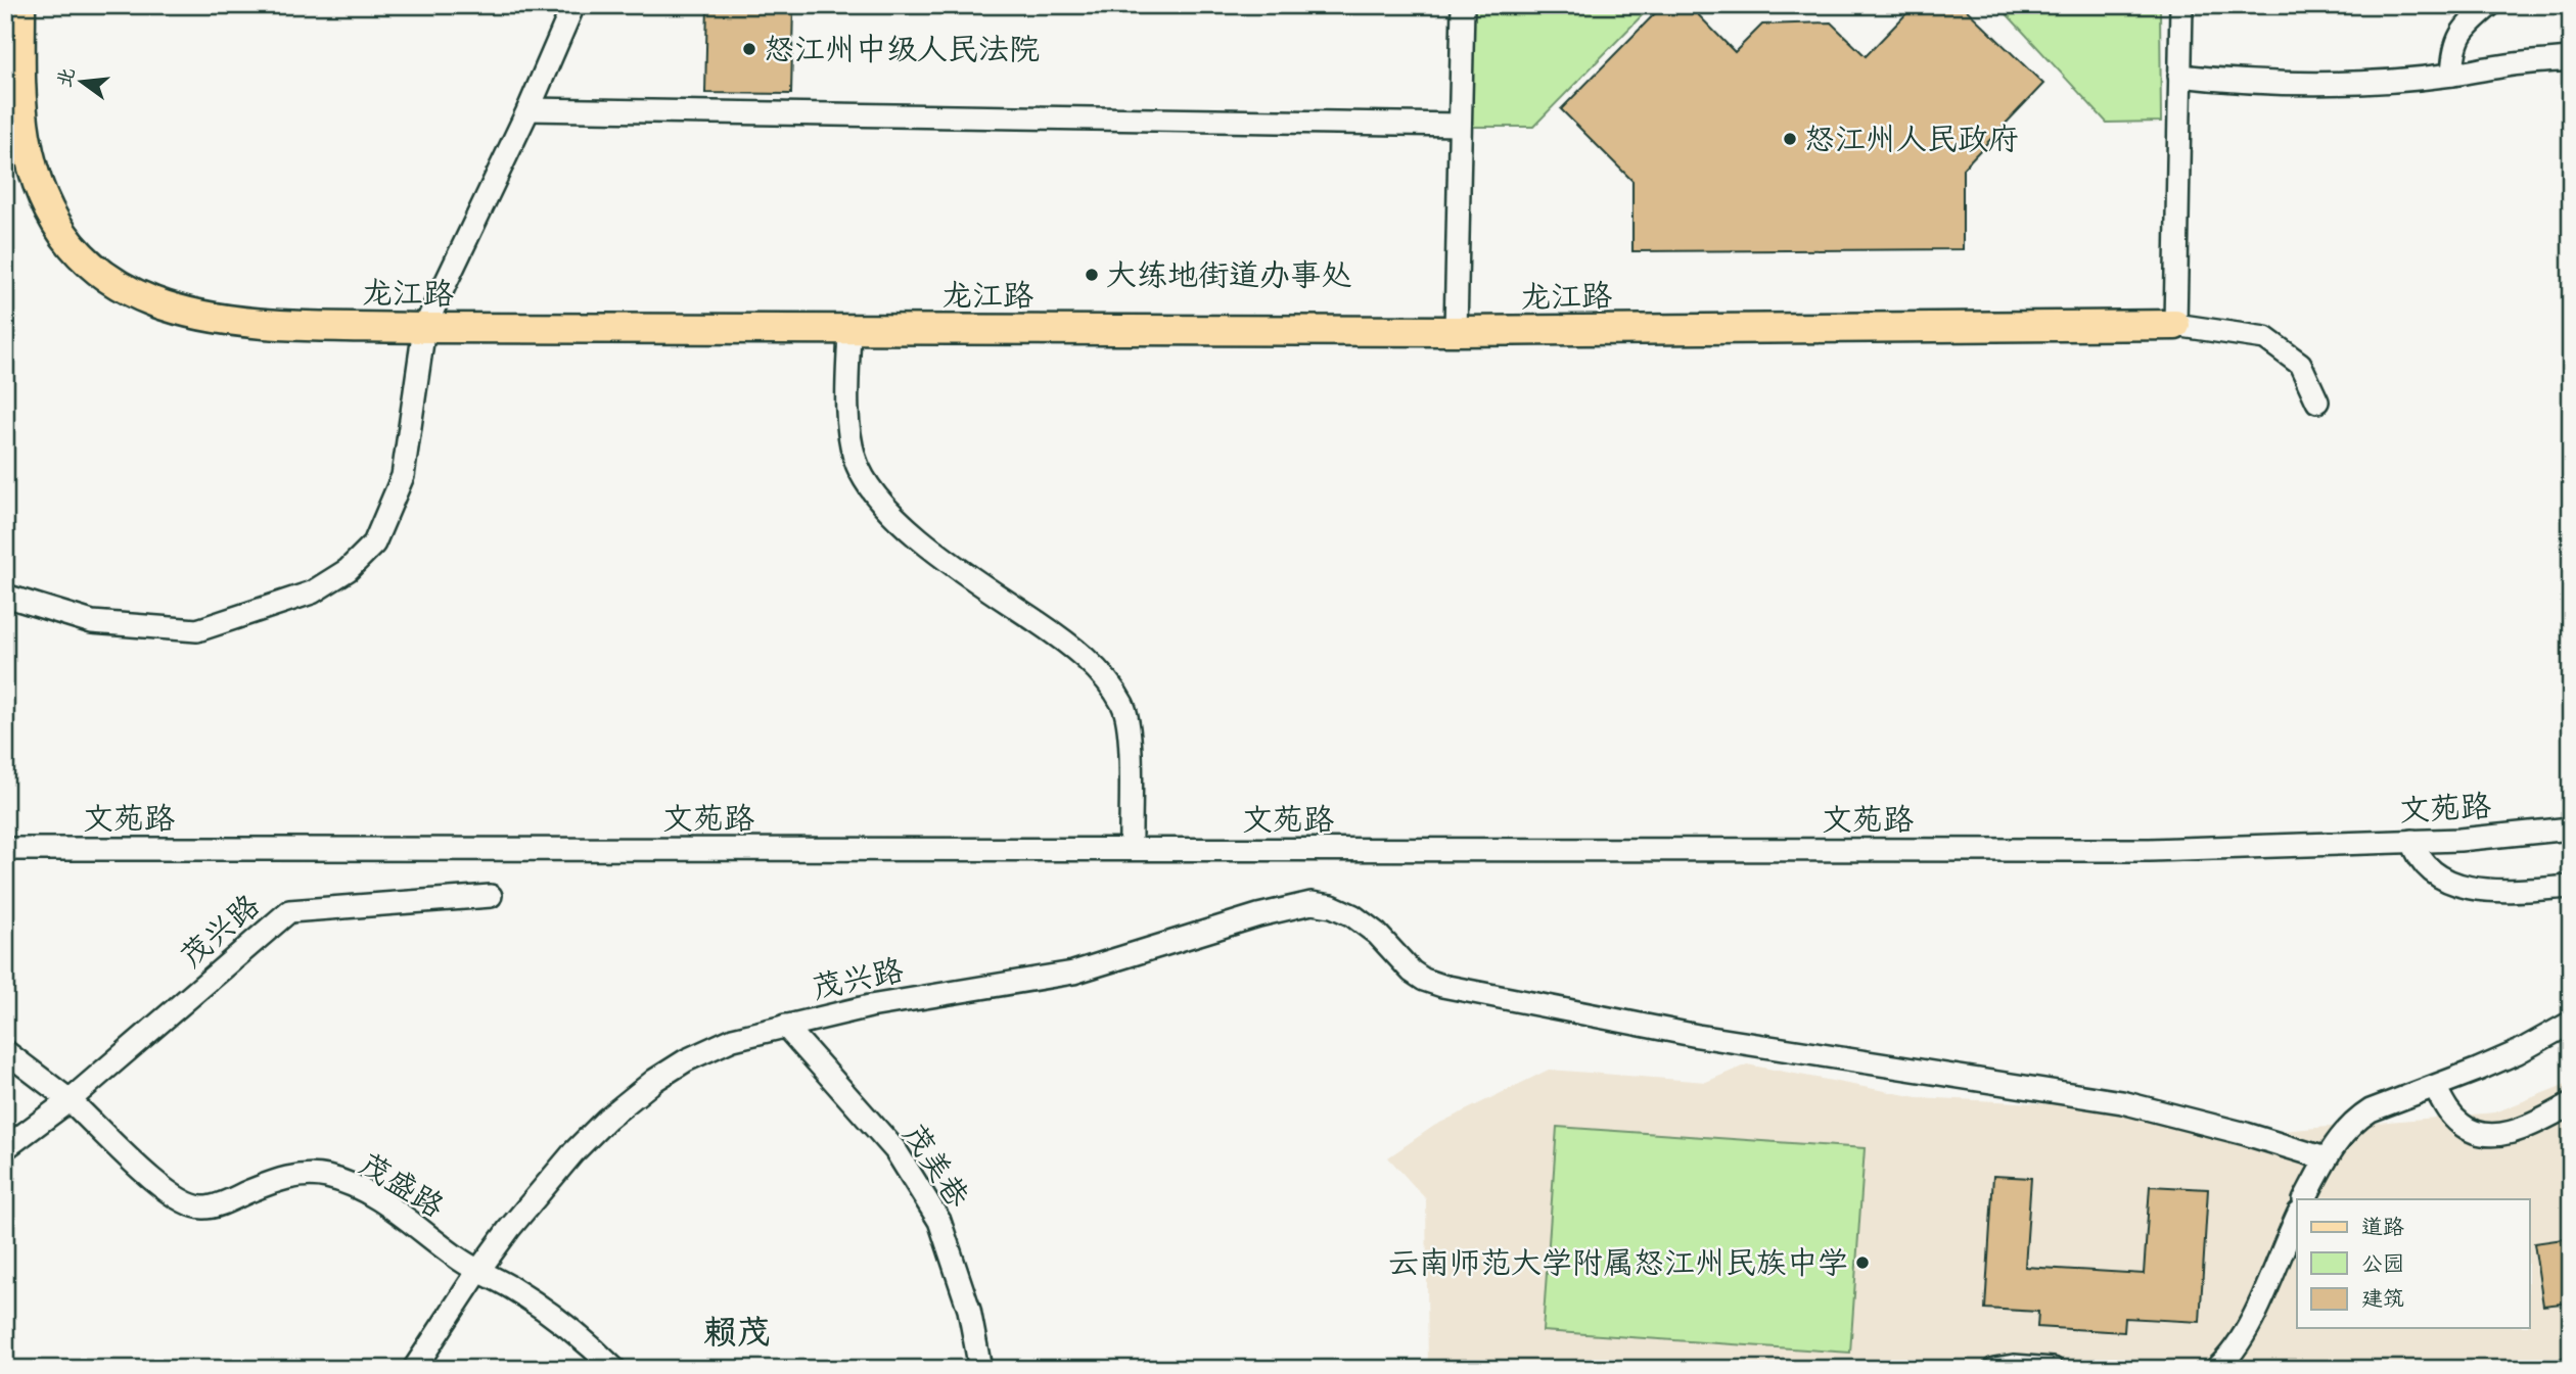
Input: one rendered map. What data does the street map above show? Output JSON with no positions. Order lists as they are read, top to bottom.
{
  "streets": {
    "main road": ["龙江路"],
    "street": [
      "文苑路",
      "茂兴路",
      "茂美巷",
      "茂盛路"
    ]
  },
  "crossings": [
    ["茂兴路", "茂美巷"],
    ["茂兴路", "茂盛路"]
  ],
  "districts": ["赖茂"],
  "places": [
    "怒江州中级人民法院",
    "怒江州人民政府",
    "大练地街道办事处",
    "云南师范大学附属怒江州民族中学"
  ],
  "legend": ["道路", "公园", "建筑"],
  "north": "left"
}
